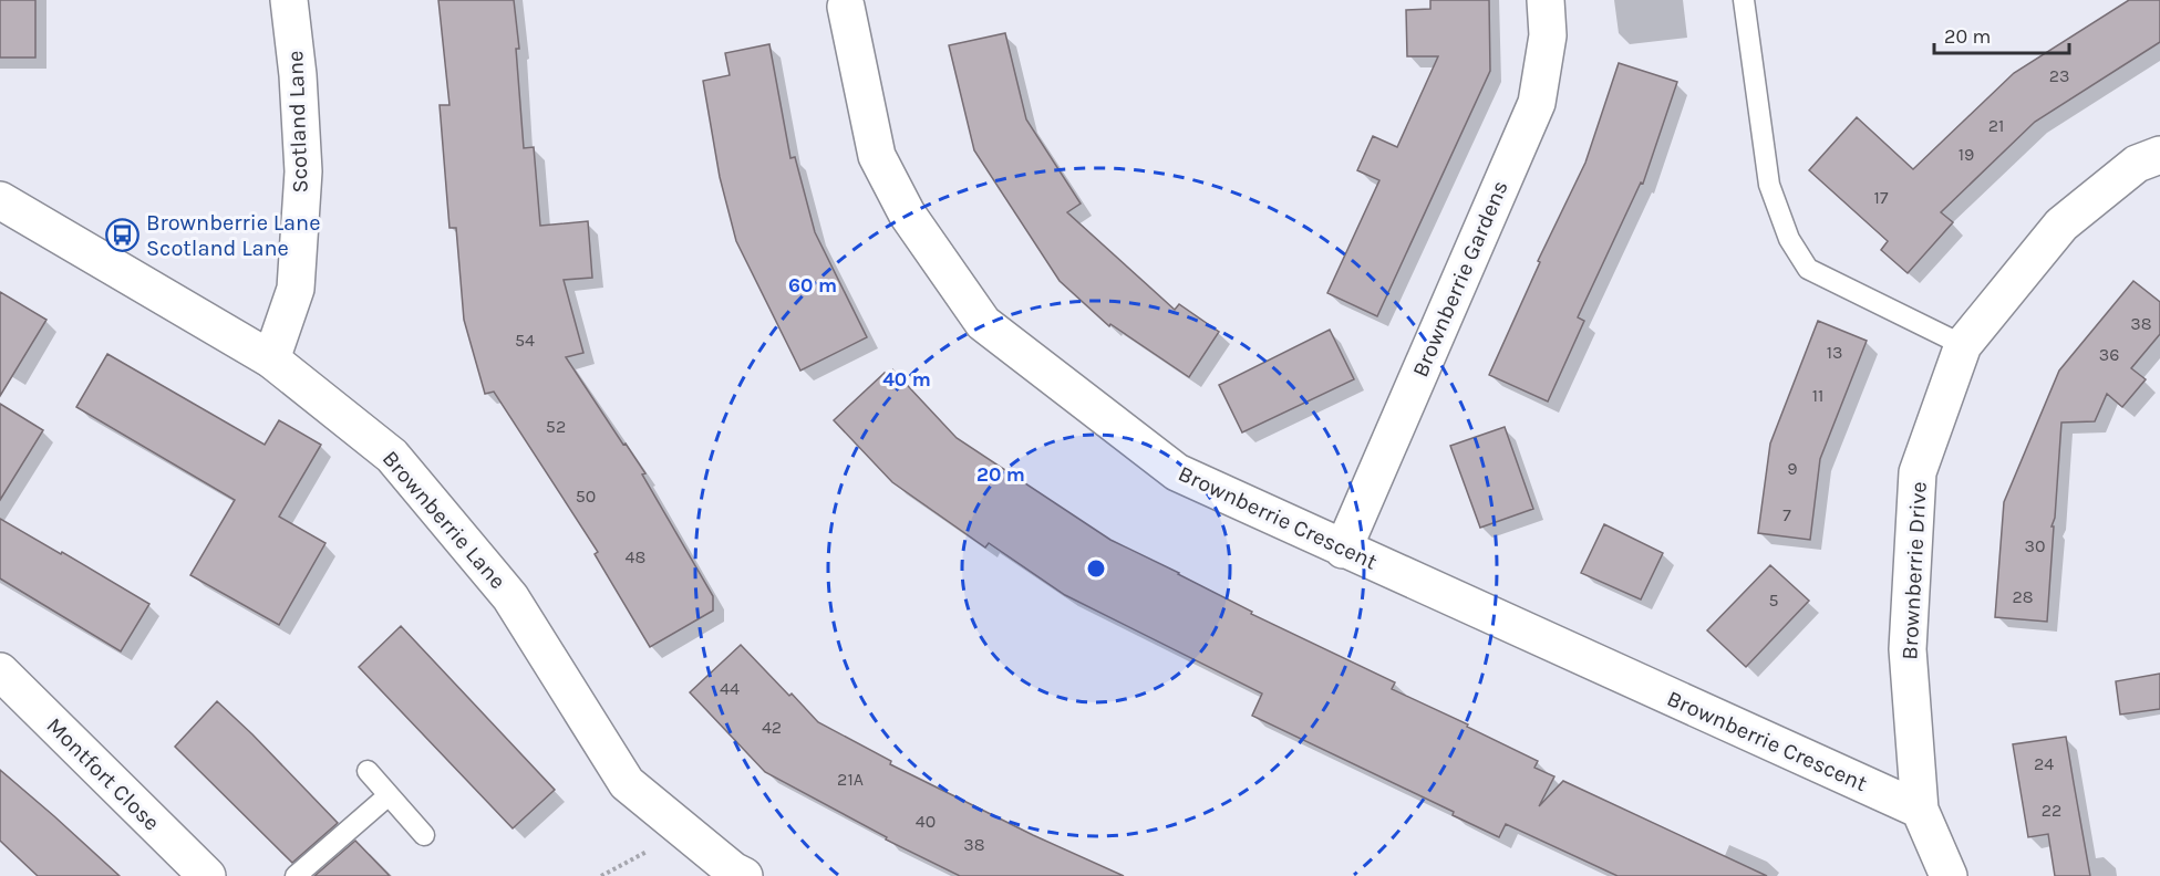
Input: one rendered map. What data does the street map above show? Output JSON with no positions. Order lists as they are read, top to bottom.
{
  "streets": {
    "street": [
      "Scotland Lane",
      "Brownberrie Gardens",
      "Brownberrie Crescent",
      "Brownberrie Lane",
      "Brownberrie Drive",
      "Montfort Close"
    ]
  },
  "crossings": [
    ["Scotland Lane", "Brownberrie Lane"],
    ["Brownberrie Gardens", "Brownberrie Crescent"],
    ["Brownberrie Crescent", "Brownberrie Drive"]
  ],
  "places": {
    "bus stop": ["Brownberrie Lane Scotland Lane"]
  },
  "house_numbers": [
    "23",
    "21",
    "19",
    "17",
    "38",
    "54",
    "13",
    "36",
    "11",
    "52",
    "9",
    "50",
    "7",
    "30",
    "48",
    "28",
    "5",
    "44",
    "42",
    "24",
    "21A",
    "22",
    "40",
    "38"
  ],
  "scale_bar": "20 m",
  "rings": ["60 m", "40 m", "20 m"]
}
